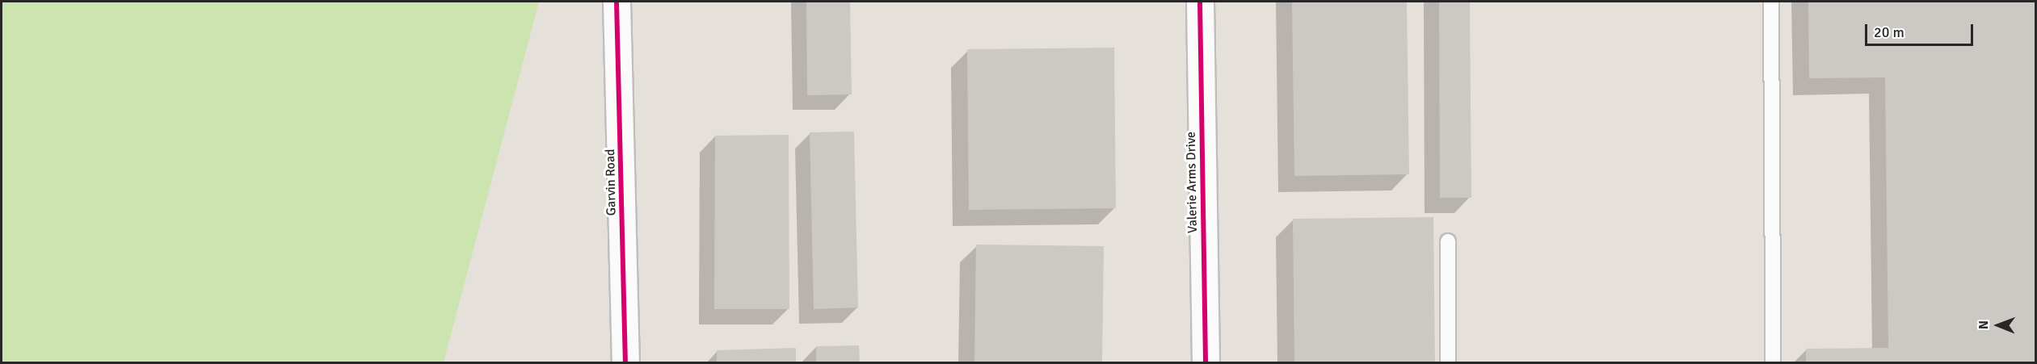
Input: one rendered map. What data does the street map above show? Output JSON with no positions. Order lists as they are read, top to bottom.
{
  "streets": {
    "street": ["Garvin Road", "Valerie Arms Drive"]
  },
  "scale_bar": "20 m",
  "north": "left"
}
